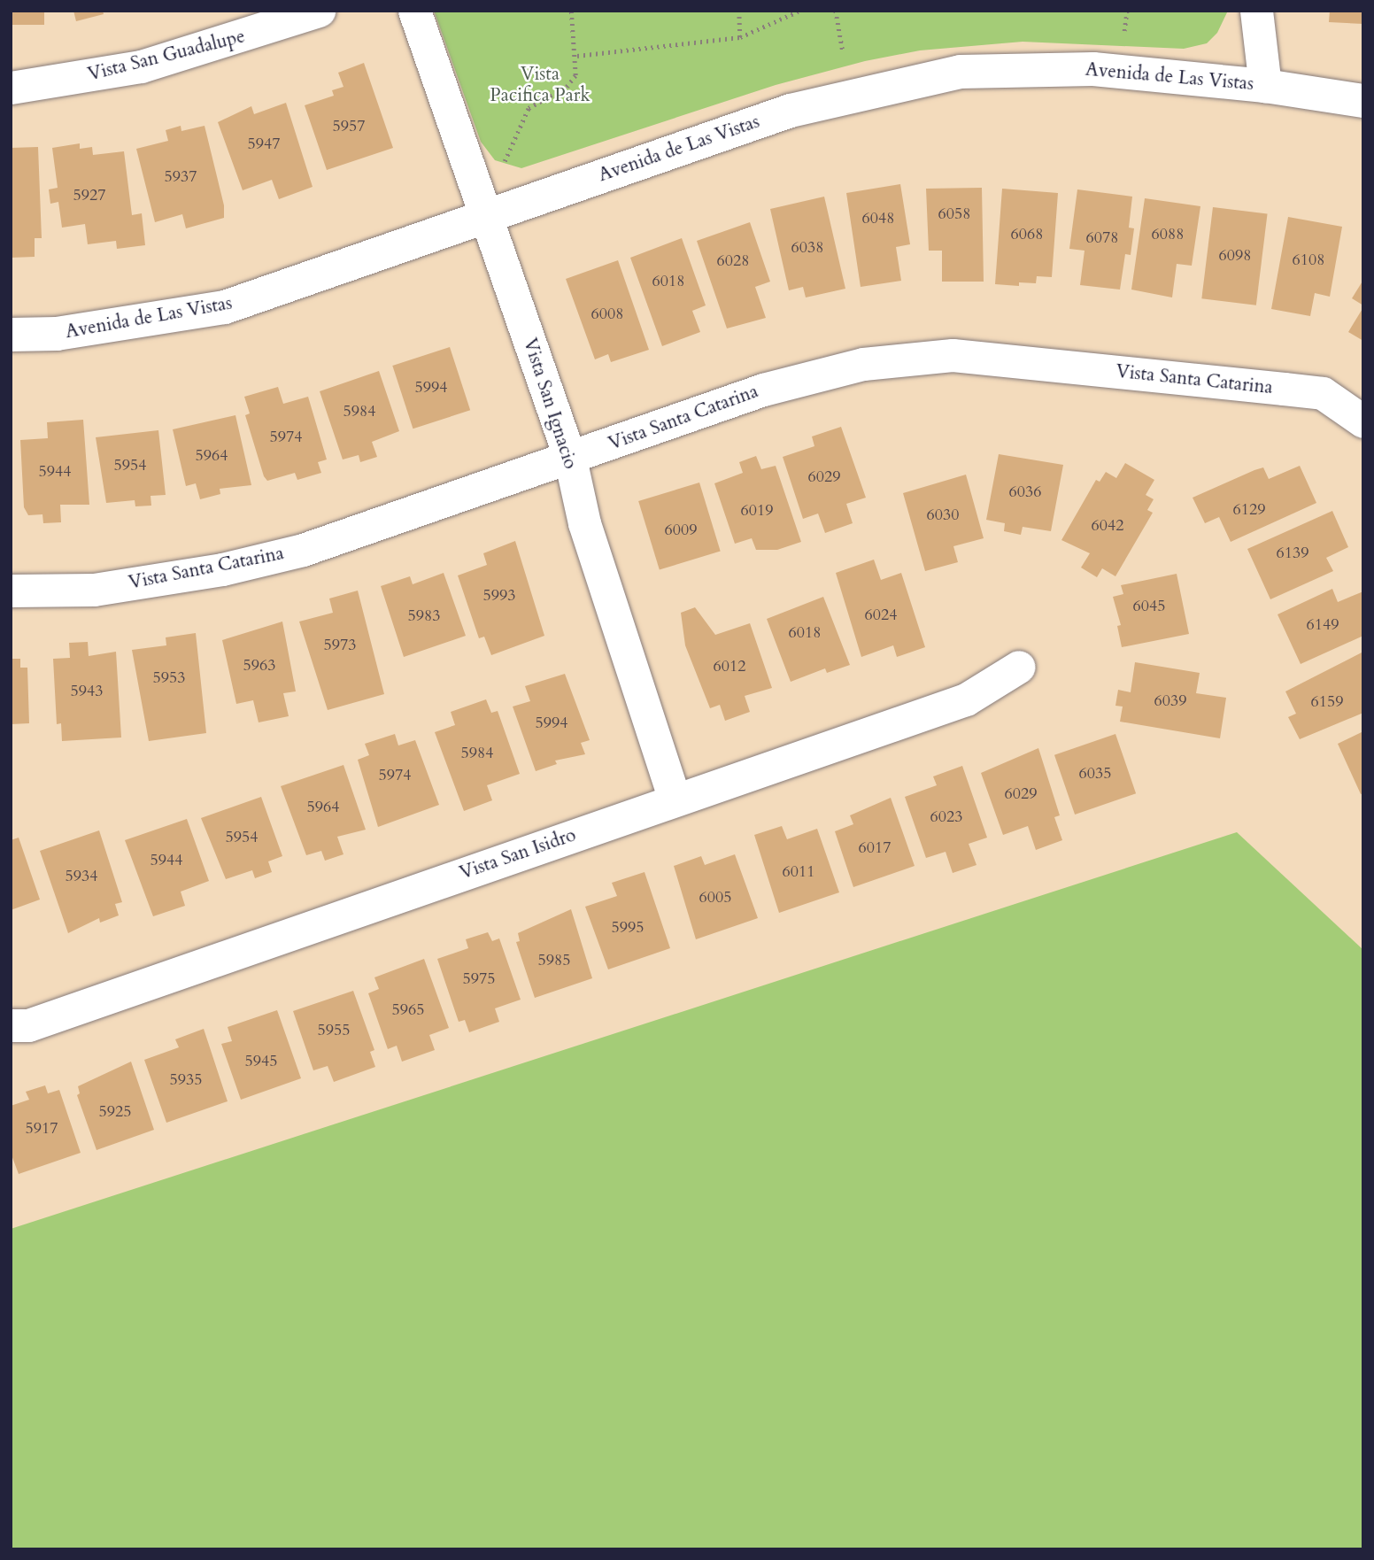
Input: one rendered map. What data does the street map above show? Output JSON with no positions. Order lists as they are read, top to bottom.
{
  "streets": {
    "street": [
      "Vista San Guadalupe",
      "Avenida de Las Vistas",
      "Vista Santa Catarina",
      "Vista San Ignacio",
      "Vista San Isidro"
    ]
  },
  "crossings": [
    ["Avenida de Las Vistas", "Vista San Ignacio"],
    ["Vista Santa Catarina", "Vista San Ignacio"],
    ["Vista San Ignacio", "Vista San Isidro"]
  ],
  "parks": ["Vista Pacifica Park"],
  "house_numbers": [
    "5957",
    "5947",
    "5937",
    "5927",
    "6058",
    "6048",
    "6068",
    "6088",
    "6078",
    "6038",
    "6098",
    "6108",
    "6028",
    "6018",
    "6008",
    "5994",
    "5984",
    "5974",
    "5964",
    "5954",
    "5944",
    "6029",
    "6036",
    "6129",
    "6019",
    "6030",
    "6042",
    "6009",
    "6139",
    "5993",
    "6045",
    "6024",
    "5983",
    "6149",
    "6018",
    "5973",
    "5963",
    "6012",
    "5953",
    "5943",
    "6039",
    "6159",
    "5994",
    "5984",
    "6035",
    "5974",
    "6029",
    "5964",
    "6023",
    "5954",
    "6017",
    "5944",
    "6011",
    "5934",
    "6005",
    "5995",
    "5985",
    "5975",
    "5965",
    "5955",
    "5945",
    "5935",
    "5925",
    "5917"
  ]
}
